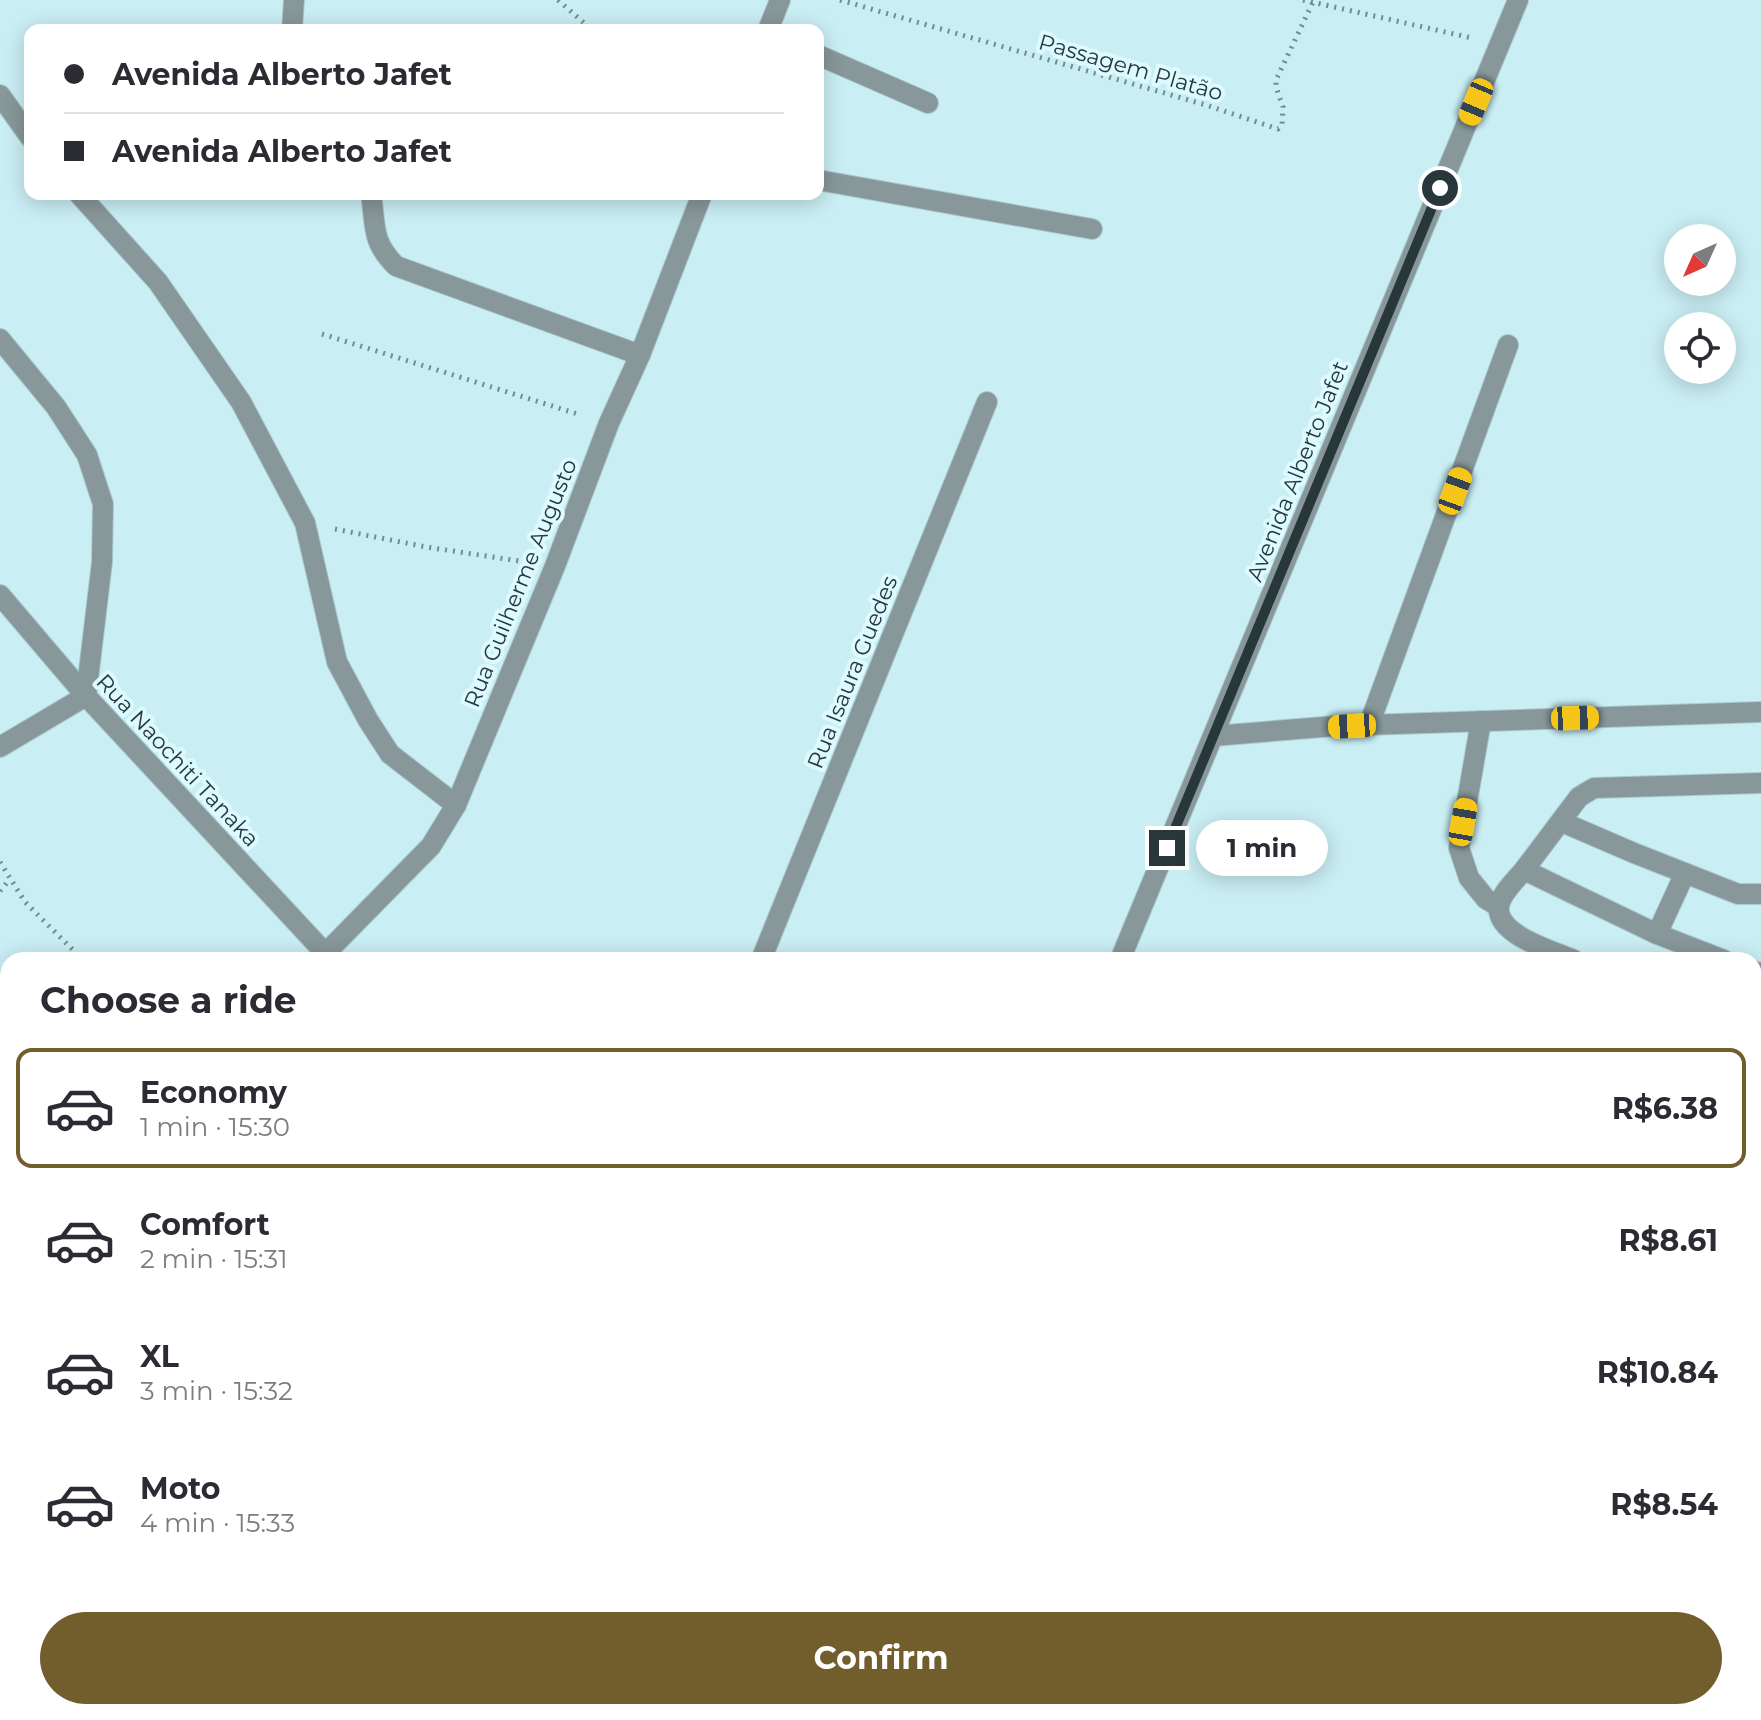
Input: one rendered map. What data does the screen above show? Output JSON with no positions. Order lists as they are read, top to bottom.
{
  "streets": {
    "street": [
      "Avenida Alberto Jafet",
      "Rua Guilherme Augusto",
      "Rua Isaura Guedes",
      "Rua Naochiti Tanaka"
    ],
    "path": ["Passagem Platão"]
  },
  "north": "bottom left",
  "page": {
    "banner": ["Avenida Alberto Jafet", "Avenida Alberto Jafet"],
    "bubble": "1 min",
    "heading": "Choose a ride",
    "list": [
      {
        "name": "Economy",
        "note": "1 min · 15:30",
        "value": "R$6.38"
      },
      {
        "name": "Comfort",
        "note": "2 min · 15:31",
        "value": "R$8.61"
      },
      {
        "name": "XL",
        "note": "3 min · 15:32",
        "value": "R$10.84"
      },
      {
        "name": "Moto",
        "note": "4 min · 15:33",
        "value": "R$8.54"
      }
    ],
    "buttons": "Confirm"
  }
}
